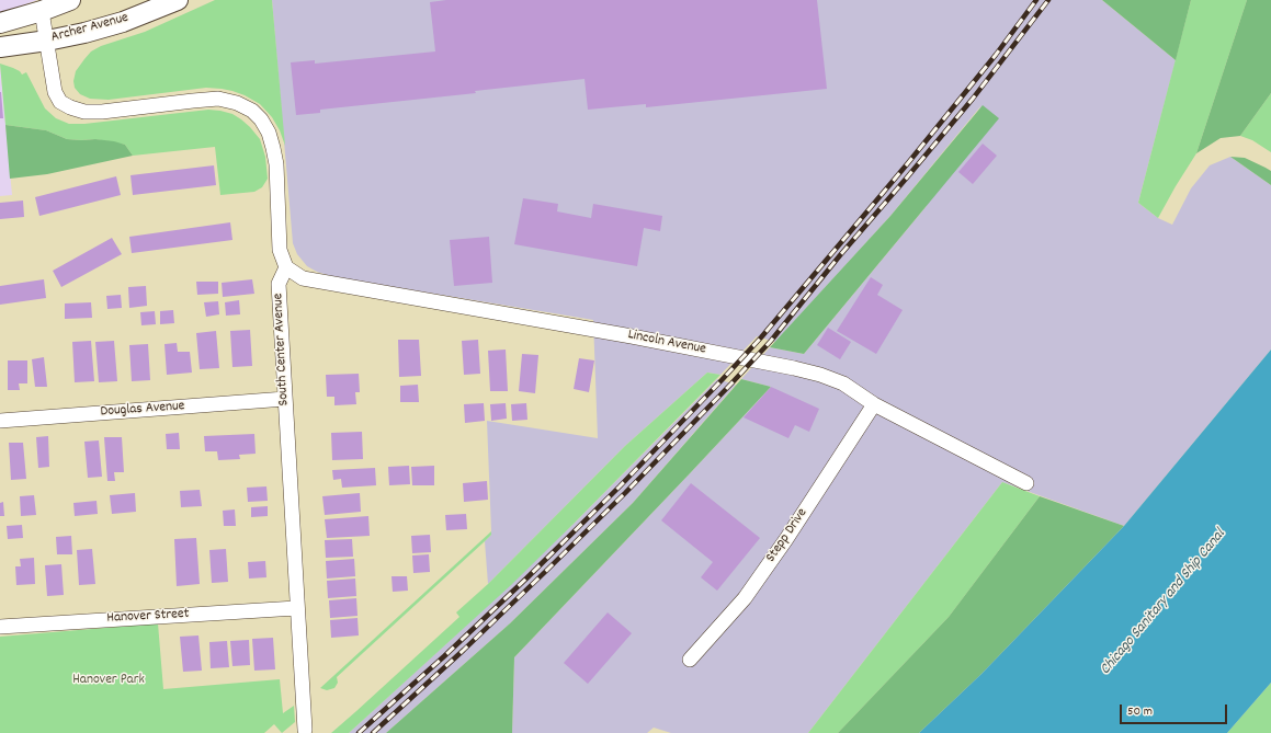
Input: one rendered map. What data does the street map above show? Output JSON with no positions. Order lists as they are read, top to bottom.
{
  "streets": {
    "main road": ["Archer Avenue"],
    "street": [
      "Lincoln Avenue",
      "South Center Avenue",
      "Douglas Avenue",
      "Stepp Drive",
      "Hanover Street"
    ]
  },
  "crossings": [
    ["Lincoln Avenue", "South Center Avenue"],
    ["Lincoln Avenue", "Stepp Drive"],
    ["South Center Avenue", "Douglas Avenue"],
    ["South Center Avenue", "Hanover Street"]
  ],
  "water": ["Chicago Sanitary and Ship Canal"],
  "parks": ["Hanover Park"],
  "scale_bar": "50 m"
}
